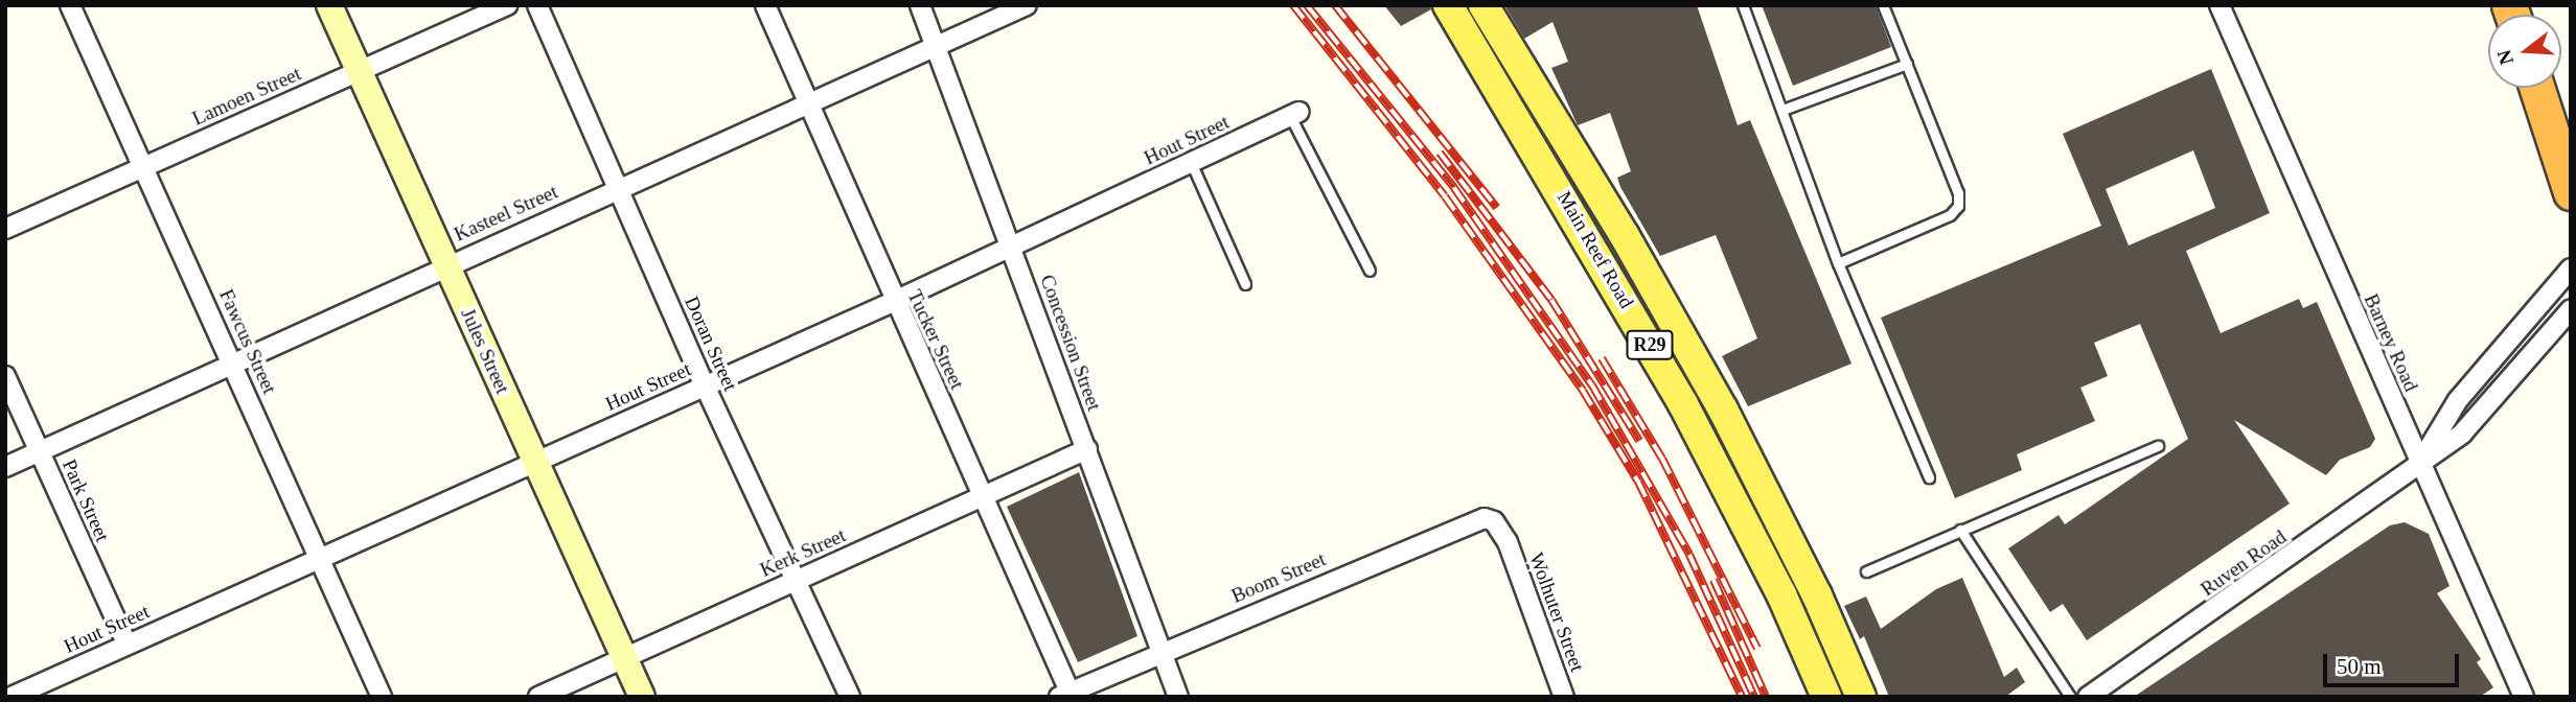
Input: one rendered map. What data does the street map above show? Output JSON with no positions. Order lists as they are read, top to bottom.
{
  "streets": {
    "main road": ["Main Reef Road", "R29", "Jules Street"],
    "street": [
      "Lamoen Street",
      "Hout Street",
      "Kasteel Street",
      "Tucker Street",
      "Fawcus Street",
      "Concession Street",
      "Barney Road",
      "Doran Street",
      "Park Street",
      "Kerk Street",
      "Ruven Road",
      "Boom Street",
      "Wolhuter Street"
    ]
  },
  "crossings": [
    ["Lamoen Street", "Fawcus Street"],
    ["Lamoen Street", "Jules Street"],
    ["Hout Street", "Tucker Street"],
    ["Hout Street", "Fawcus Street"],
    ["Hout Street", "Concession Street"],
    ["Hout Street", "Doran Street"],
    ["Hout Street", "Jules Street"],
    ["Hout Street", "Park Street"],
    ["Kasteel Street", "Tucker Street"],
    ["Kasteel Street", "Fawcus Street"],
    ["Kasteel Street", "Concession Street"],
    ["Kasteel Street", "Doran Street"],
    ["Kasteel Street", "Jules Street"],
    ["Kasteel Street", "Park Street"],
    ["Tucker Street", "Kerk Street"],
    ["Tucker Street", "Boom Street"],
    ["Concession Street", "Kerk Street"],
    ["Concession Street", "Boom Street"],
    ["Barney Road", "Ruven Road"],
    ["Doran Street", "Kerk Street"],
    ["Jules Street", "Kerk Street"],
    ["Boom Street", "Wolhuter Street"]
  ],
  "scale_bar": "50 m",
  "north": "left"
}
